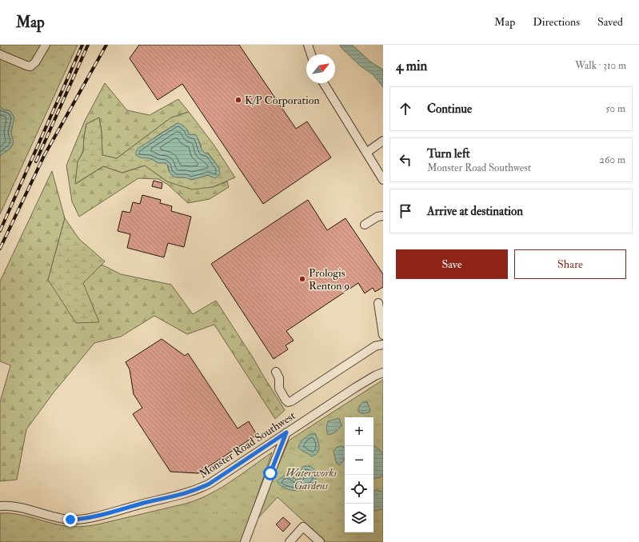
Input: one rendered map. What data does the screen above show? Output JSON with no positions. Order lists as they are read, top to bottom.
{
  "streets": {
    "street": ["Monster Road Southwest"]
  },
  "parks": ["Waterworks Gardens"],
  "places": ["K/P Corporation", "Prologis Renton 9"],
  "north": "top right",
  "page": {
    "header": "Map",
    "nav": ["Map", "Directions", "Saved"],
    "heading": ["4 min", "Walk · 310 m"],
    "list": [
      ["Continue", "50 m"],
      ["Turn left", "Monster Road Southwest", "260 m"],
      "Arrive at destination"
    ],
    "buttons": ["Save", "Share"],
    "map_buttons": ["+", "−"]
  }
}
